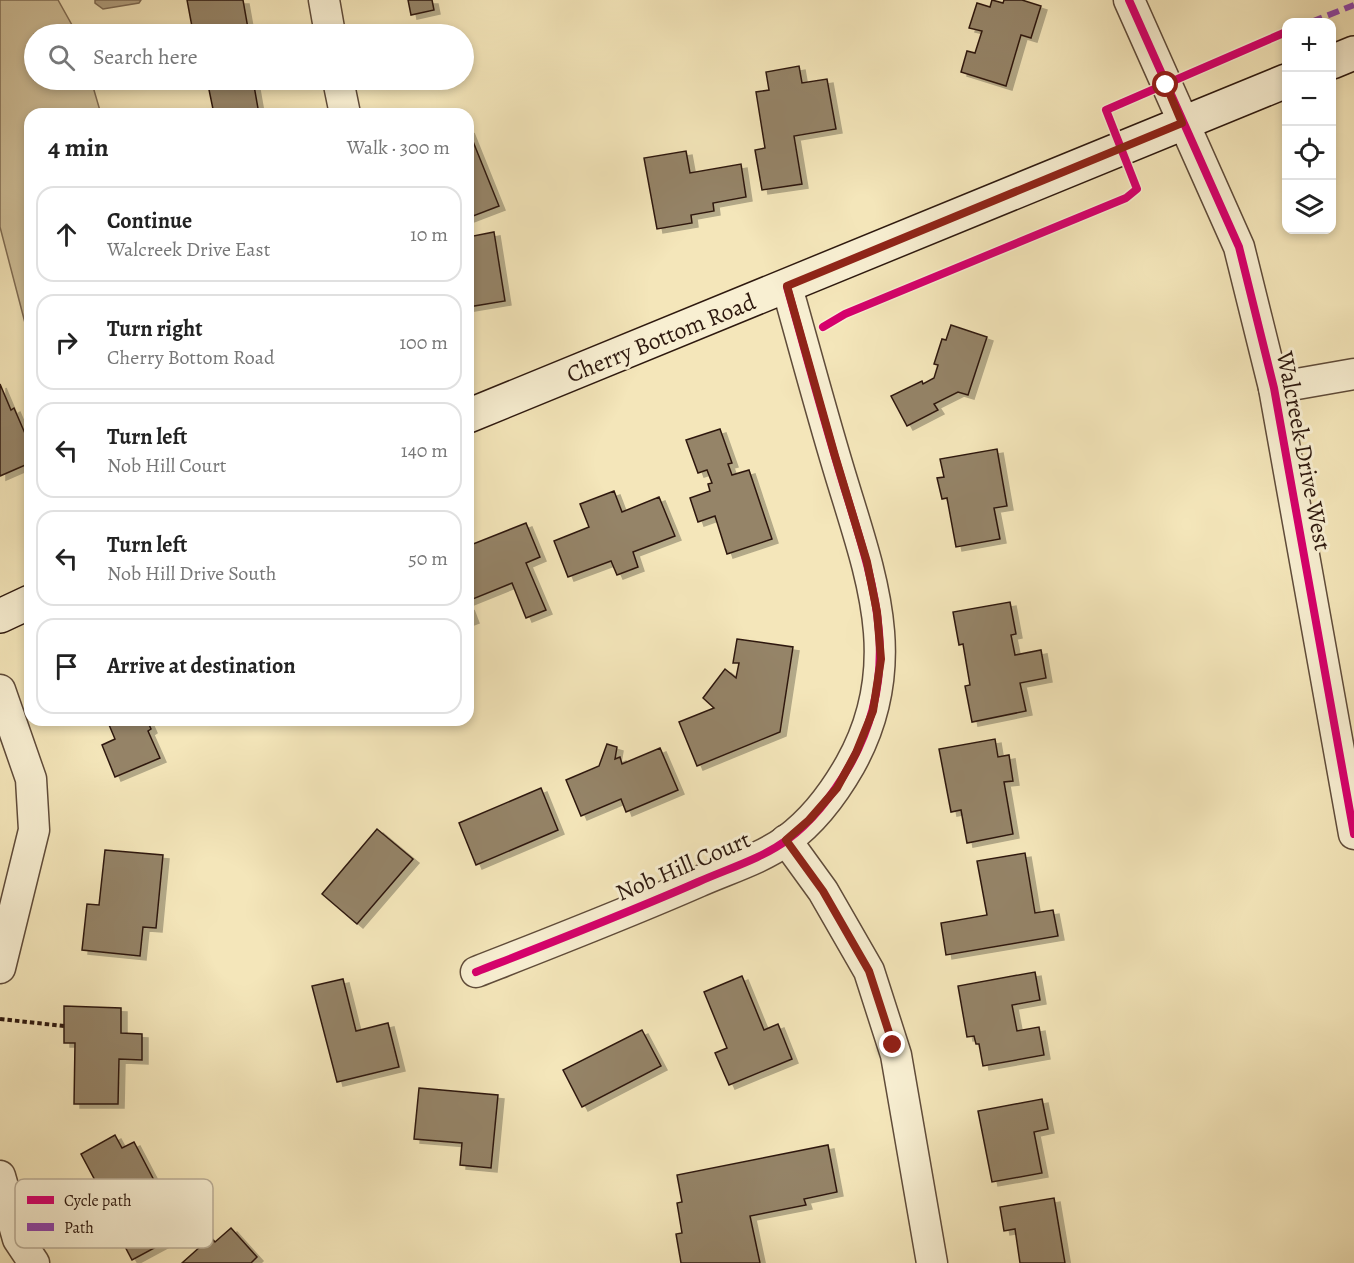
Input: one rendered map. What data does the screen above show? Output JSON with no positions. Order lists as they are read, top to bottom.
{
  "streets": {
    "main road": ["Cherry Bottom Road"],
    "street": ["Walcreek Drive West", "Nob Hill Court"]
  },
  "crossings": [
    ["Cherry Bottom Road", "Walcreek Drive West"],
    ["Cherry Bottom Road", "Nob Hill Court"]
  ],
  "legend": ["Cycle path", "Path"],
  "page": {
    "map_buttons": ["+", "−"],
    "search": "Search here",
    "heading": ["4 min", "Walk · 300 m"],
    "list": [
      ["Continue", "Walcreek Drive East", "10 m"],
      ["Turn right", "Cherry Bottom Road", "100 m"],
      ["Turn left", "Nob Hill Court", "140 m"],
      ["Turn left", "Nob Hill Drive South", "50 m"],
      "Arrive at destination"
    ]
  }
}
